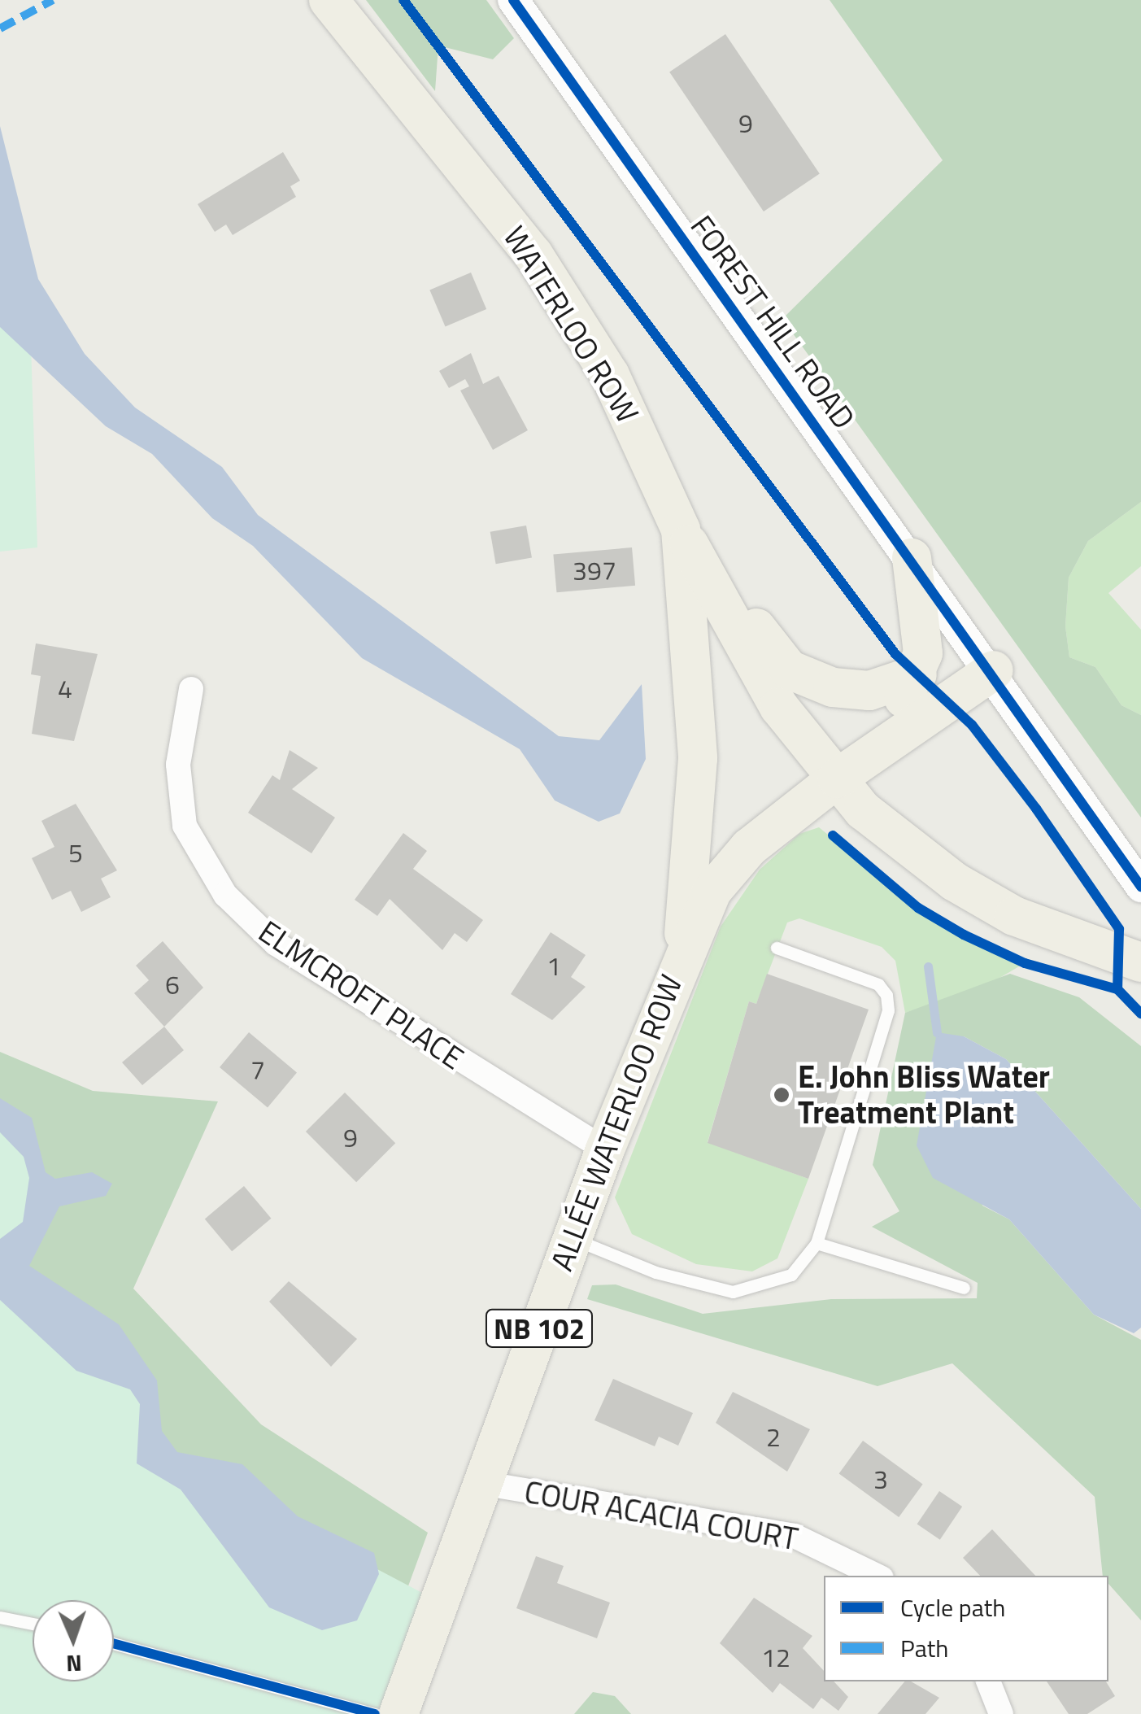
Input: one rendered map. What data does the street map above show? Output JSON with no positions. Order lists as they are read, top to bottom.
{
  "streets": {
    "main road": ["WATERLOO ROW", "ALLÉE WATERLOO ROW", "NB 102"],
    "street": ["FOREST HILL ROAD", "ELMCROFT PLACE", "COUR ACACIA COURT"]
  },
  "crossings": [
    ["WATERLOO ROW", "ALLÉE WATERLOO ROW"],
    ["ELMCROFT PLACE", "ALLÉE WATERLOO ROW"],
    ["ALLÉE WATERLOO ROW", "COUR ACACIA COURT"]
  ],
  "places": ["E. John Bliss Water Treatment Plant"],
  "house_numbers": [
    "9",
    "397",
    "4",
    "5",
    "1",
    "6",
    "7",
    "9",
    "2",
    "3",
    "12"
  ],
  "legend": ["Cycle path", "Path"],
  "north": "bottom"
}
